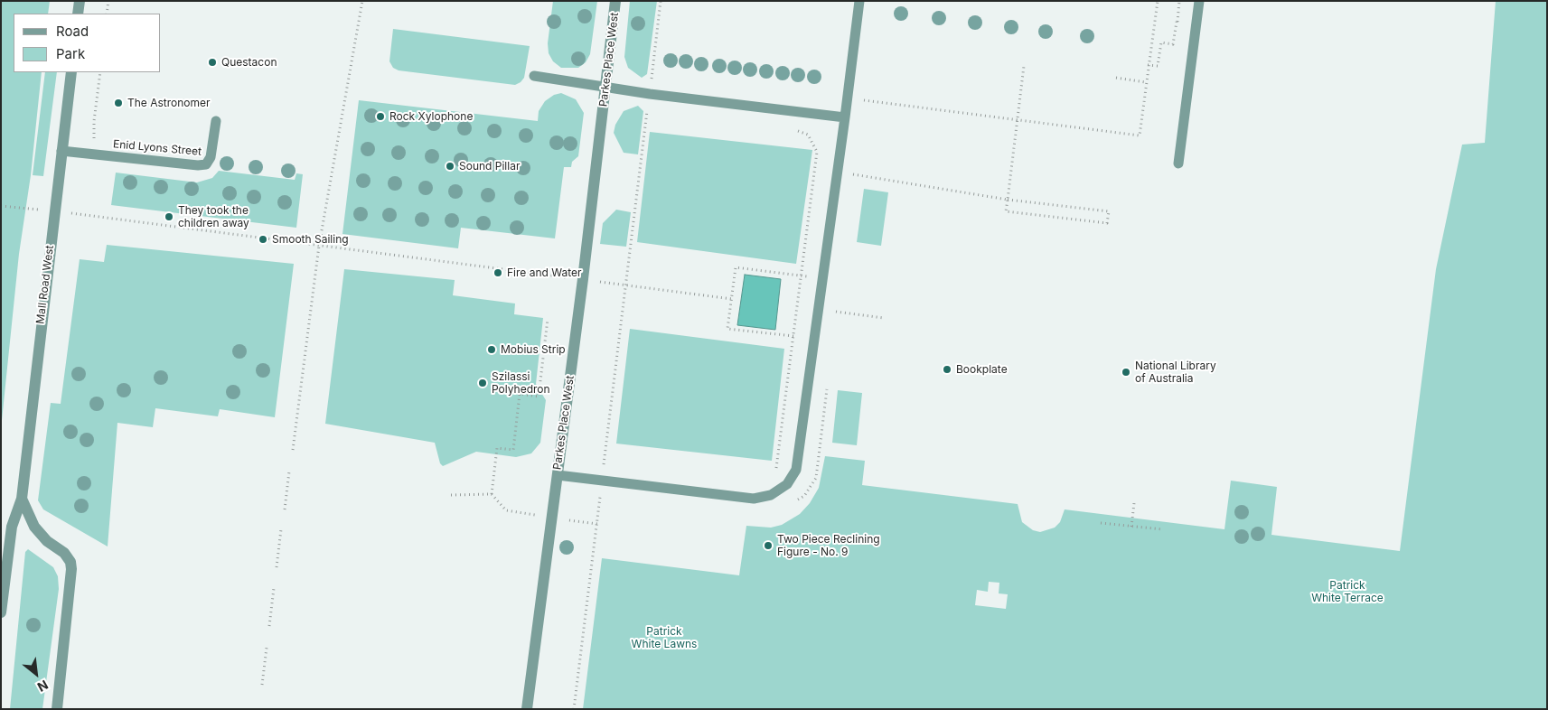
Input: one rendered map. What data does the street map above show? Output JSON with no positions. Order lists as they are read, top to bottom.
{
  "streets": {
    "street": ["Parkes Place West", "Mall Road West"],
    "lane": ["Enid Lyons Street"]
  },
  "crossings": [
    ["Enid Lyons Street", "Mall Road West"]
  ],
  "parks": ["Patrick White Terrace", "Patrick White Lawns"],
  "places": [
    "Questacon",
    "The Astronomer",
    "Rock Xylophone",
    "Sound Pillar",
    "They took the children away",
    "Smooth Sailing",
    "Fire and Water",
    "Mobius Strip",
    "Bookplate",
    "National Library of Australia",
    "Szilassi Polyhedron",
    "Two Piece Reclining Figure - No. 9"
  ],
  "legend": ["Road", "Park"],
  "north": "bottom right"
}
